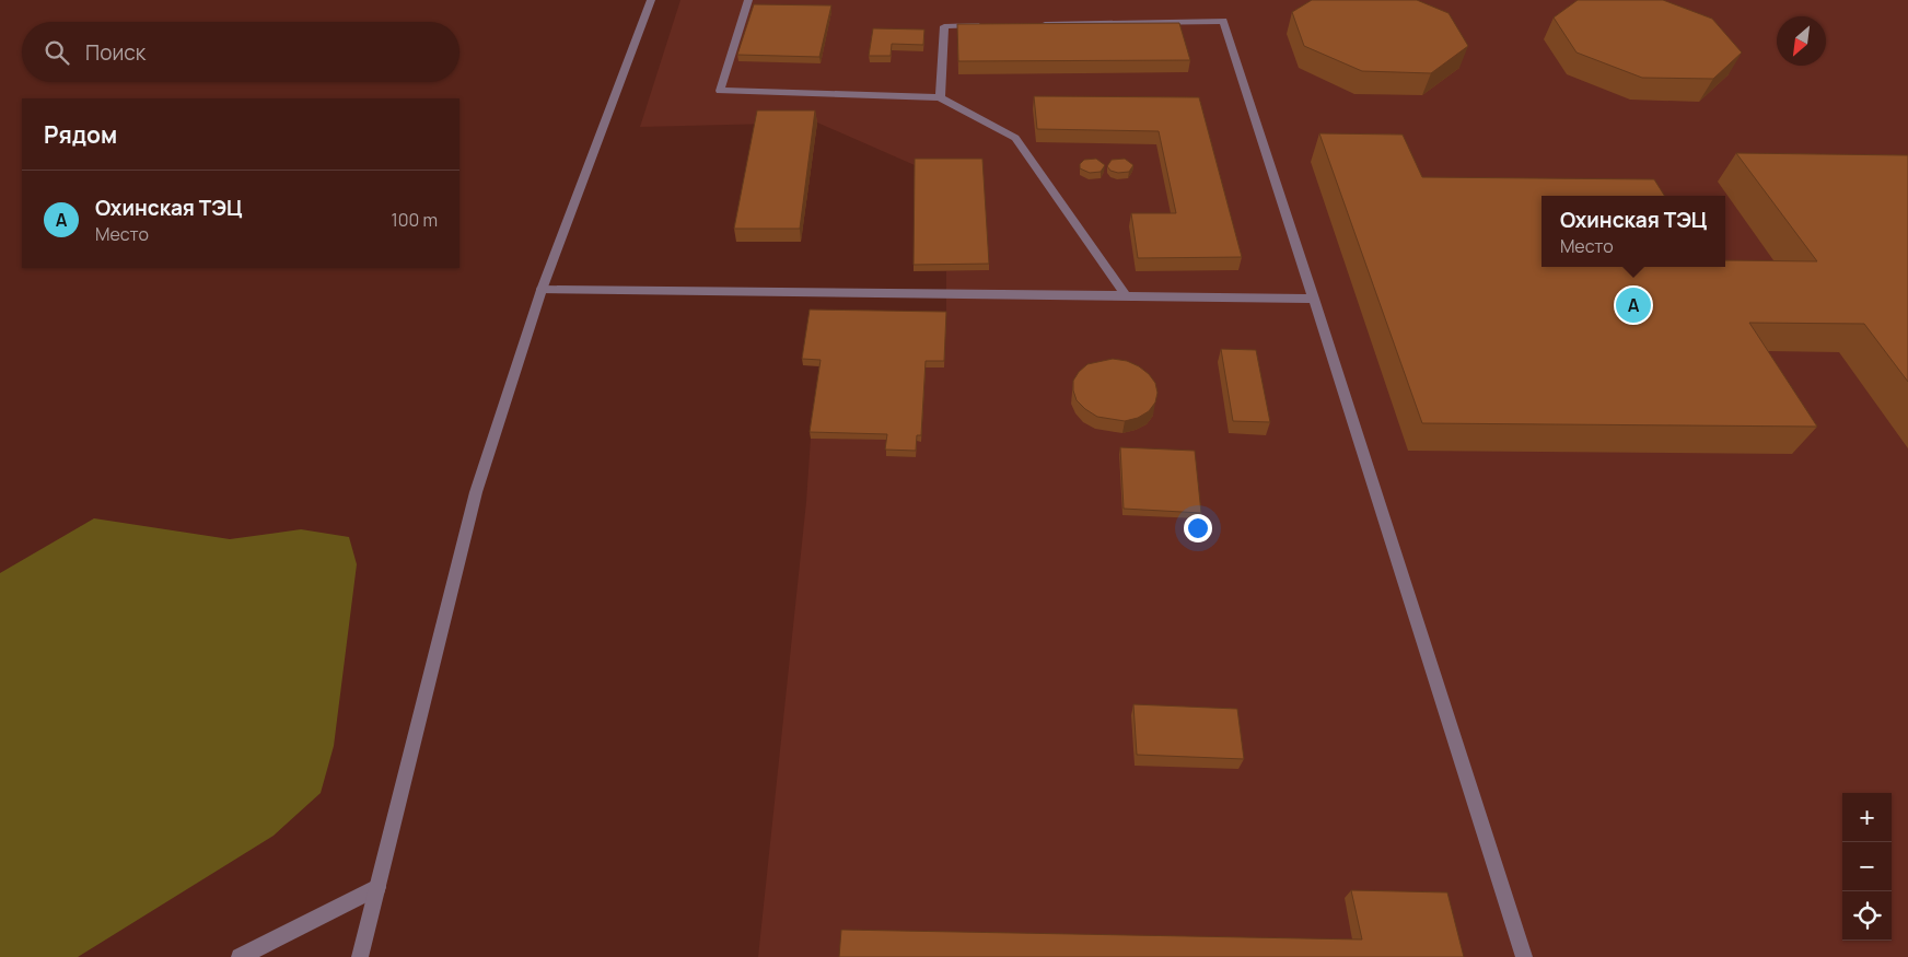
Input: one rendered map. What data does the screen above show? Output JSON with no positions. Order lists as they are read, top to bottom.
{
  "north": "bottom left",
  "page": {
    "search": "Поиск",
    "heading": "Рядом",
    "list": [
      {
        "mark": "A",
        "name": "Охинская ТЭЦ",
        "note": "Место",
        "value": "100 m"
      }
    ],
    "popup": ["Охинская ТЭЦ", "Место"],
    "pins": "A",
    "map_buttons": ["+", "−"]
  }
}
